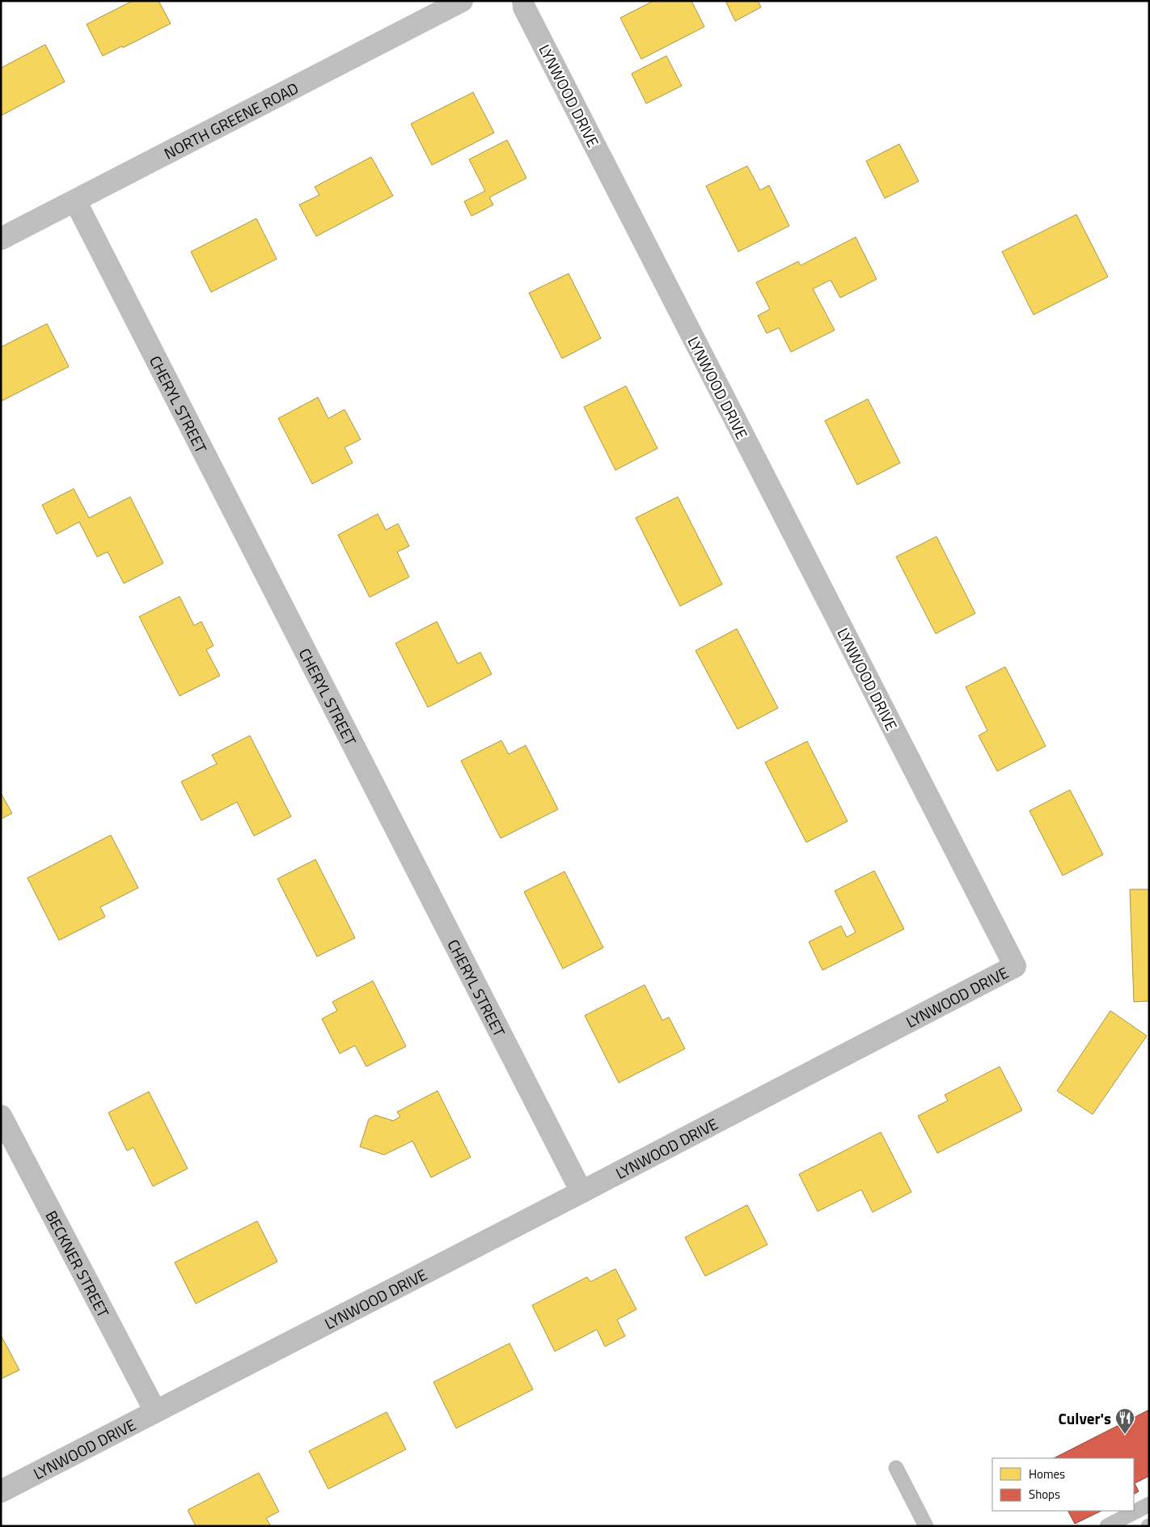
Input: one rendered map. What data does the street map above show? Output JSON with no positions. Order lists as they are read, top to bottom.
{
  "streets": {
    "street": [
      "LYNWOOD DRIVE",
      "NORTH GREENE ROAD",
      "CHERYL STREET",
      "BECKNER STREET"
    ]
  },
  "crossings": [
    ["LYNWOOD DRIVE", "CHERYL STREET"],
    ["LYNWOOD DRIVE", "BECKNER STREET"],
    ["NORTH GREENE ROAD", "CHERYL STREET"]
  ],
  "places": {
    "restaurant": ["Culver's"]
  },
  "legend": ["Homes", "Shops"]
}
